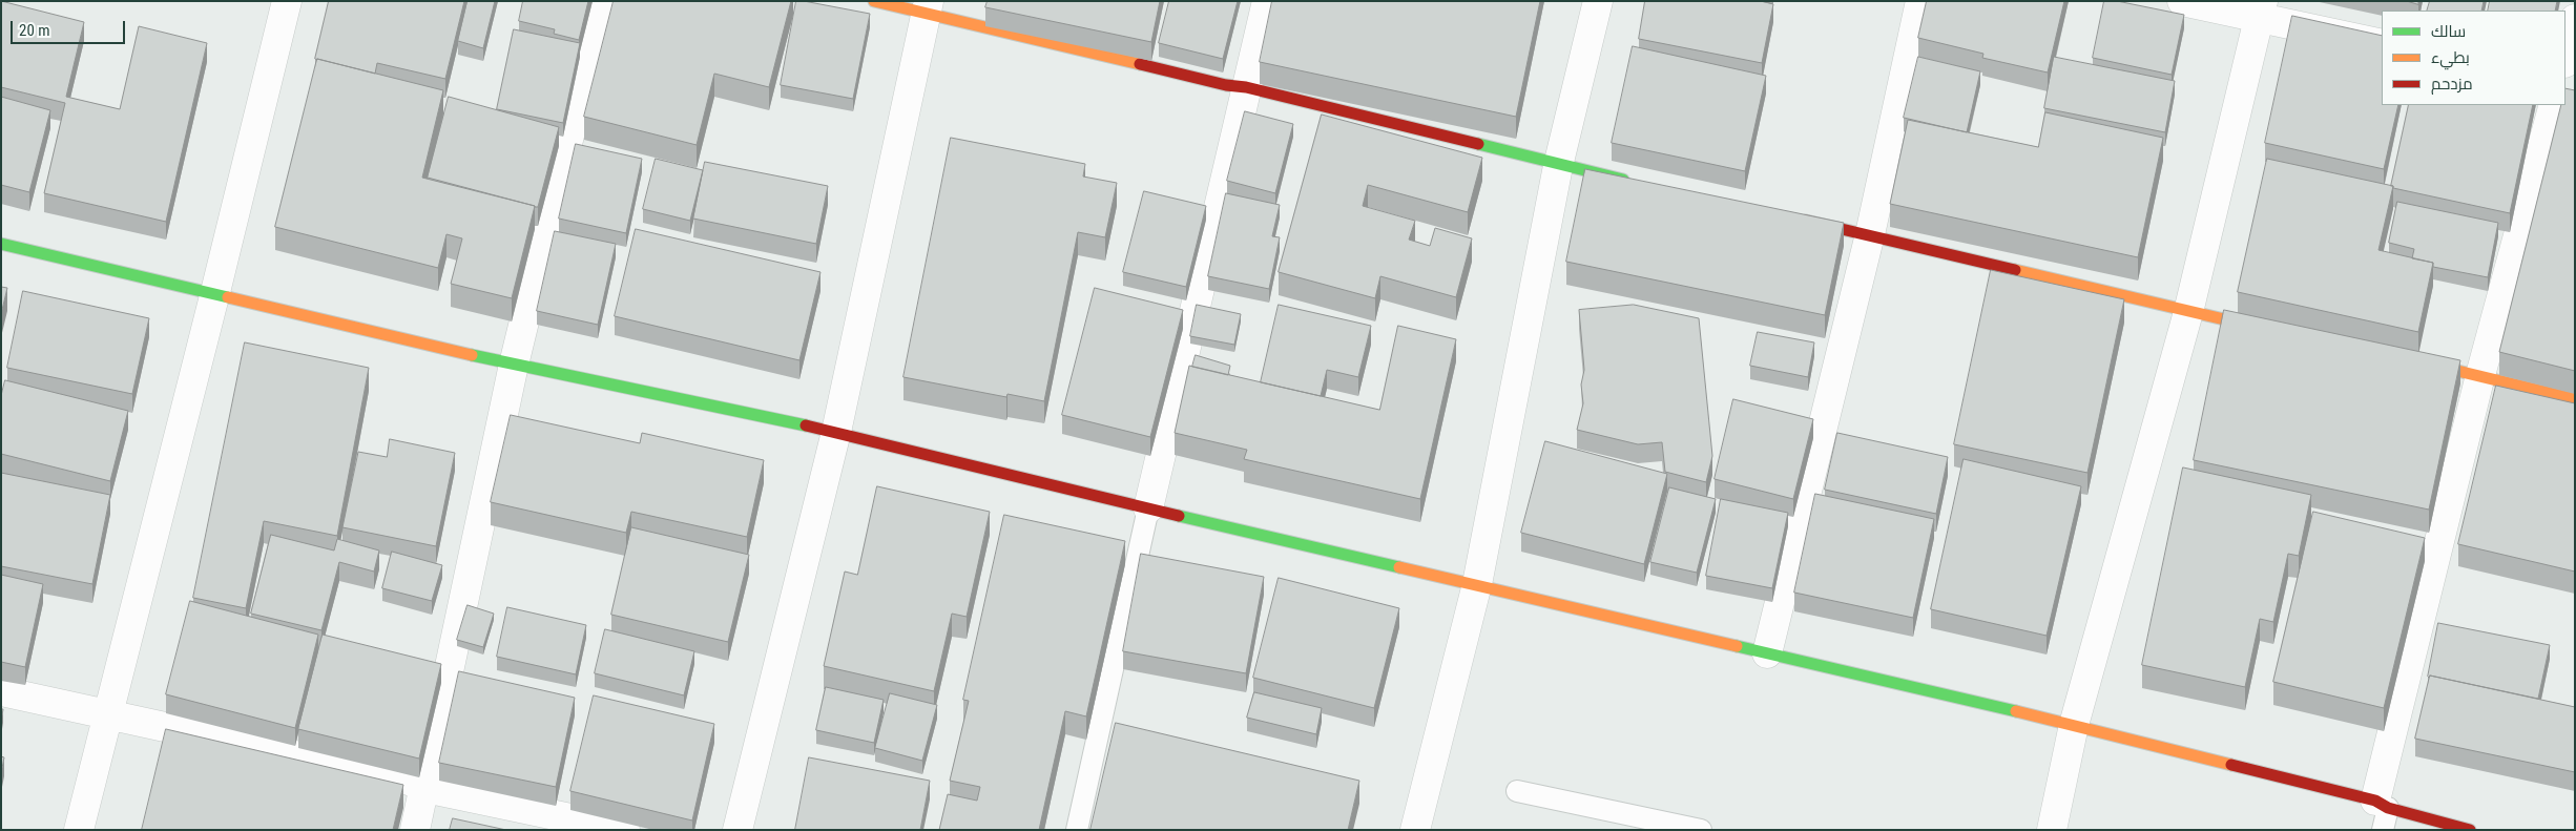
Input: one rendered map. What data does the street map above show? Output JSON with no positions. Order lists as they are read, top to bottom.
{
  "legend": ["سالك", "بطيء", "مزدحم"],
  "scale_bar": "20 m"
}
